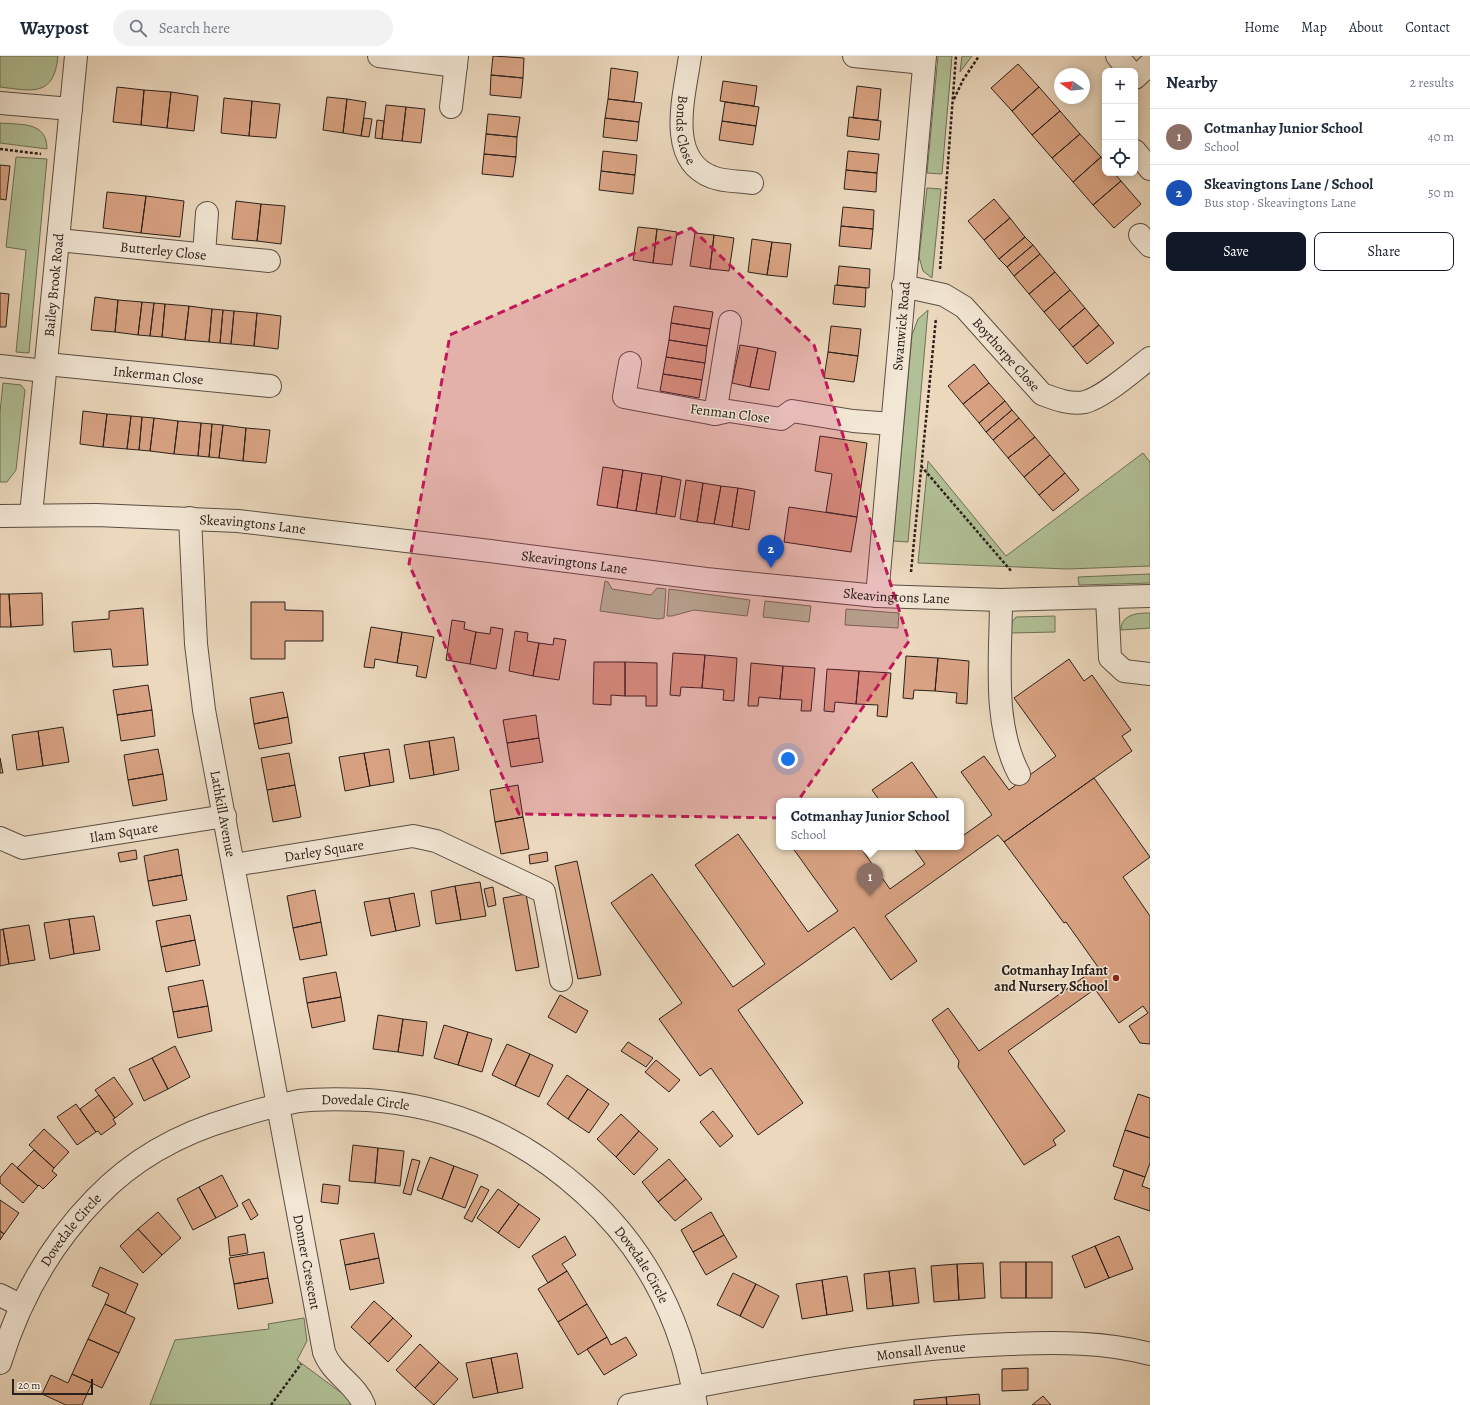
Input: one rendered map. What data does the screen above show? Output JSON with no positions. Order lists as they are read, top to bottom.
{
  "streets": {
    "street": [
      "Bonds Close",
      "Butterley Close",
      "Bailey Brook Road",
      "Swanwick Road",
      "Boythorpe Close",
      "Inkerman Close",
      "Fenman Close",
      "Skeavingtons Lane",
      "Lathkill Avenue",
      "Ilam Square",
      "Darley Square",
      "Dovedale Circle",
      "Donner Crescent",
      "Monsall Avenue"
    ]
  },
  "crossings": [
    ["Butterley Close", "Bailey Brook Road"],
    ["Bailey Brook Road", "Inkerman Close"],
    ["Bailey Brook Road", "Skeavingtons Lane"],
    ["Swanwick Road", "Boythorpe Close"],
    ["Swanwick Road", "Fenman Close"],
    ["Swanwick Road", "Skeavingtons Lane"],
    ["Skeavingtons Lane", "Lathkill Avenue"],
    ["Lathkill Avenue", "Ilam Square"],
    ["Lathkill Avenue", "Darley Square"],
    ["Lathkill Avenue", "Dovedale Circle"],
    ["Lathkill Avenue", "Donner Crescent"],
    ["Dovedale Circle", "Donner Crescent"],
    ["Dovedale Circle", "Monsall Avenue"]
  ],
  "places": ["Cotmanhay Infant and Nursery School"],
  "scale_bar": "20 m",
  "north": "left",
  "page": {
    "header": "Waypost",
    "search": "Search here",
    "nav": [
      "Home",
      "Map",
      "About",
      "Contact"
    ],
    "heading": ["Nearby", "2 results"],
    "map_buttons": ["+", "−"],
    "list": [
      {
        "mark": "1",
        "name": "Cotmanhay Junior School",
        "note": "School",
        "value": "40 m"
      },
      {
        "mark": "2",
        "name": "Skeavingtons Lane / School",
        "note": "Bus stop · Skeavingtons Lane",
        "value": "50 m"
      }
    ],
    "buttons": ["Save", "Share"],
    "pins": ["2", "1"],
    "popup": ["Cotmanhay Junior School", "School"],
    "scale": "20 m"
  }
}
